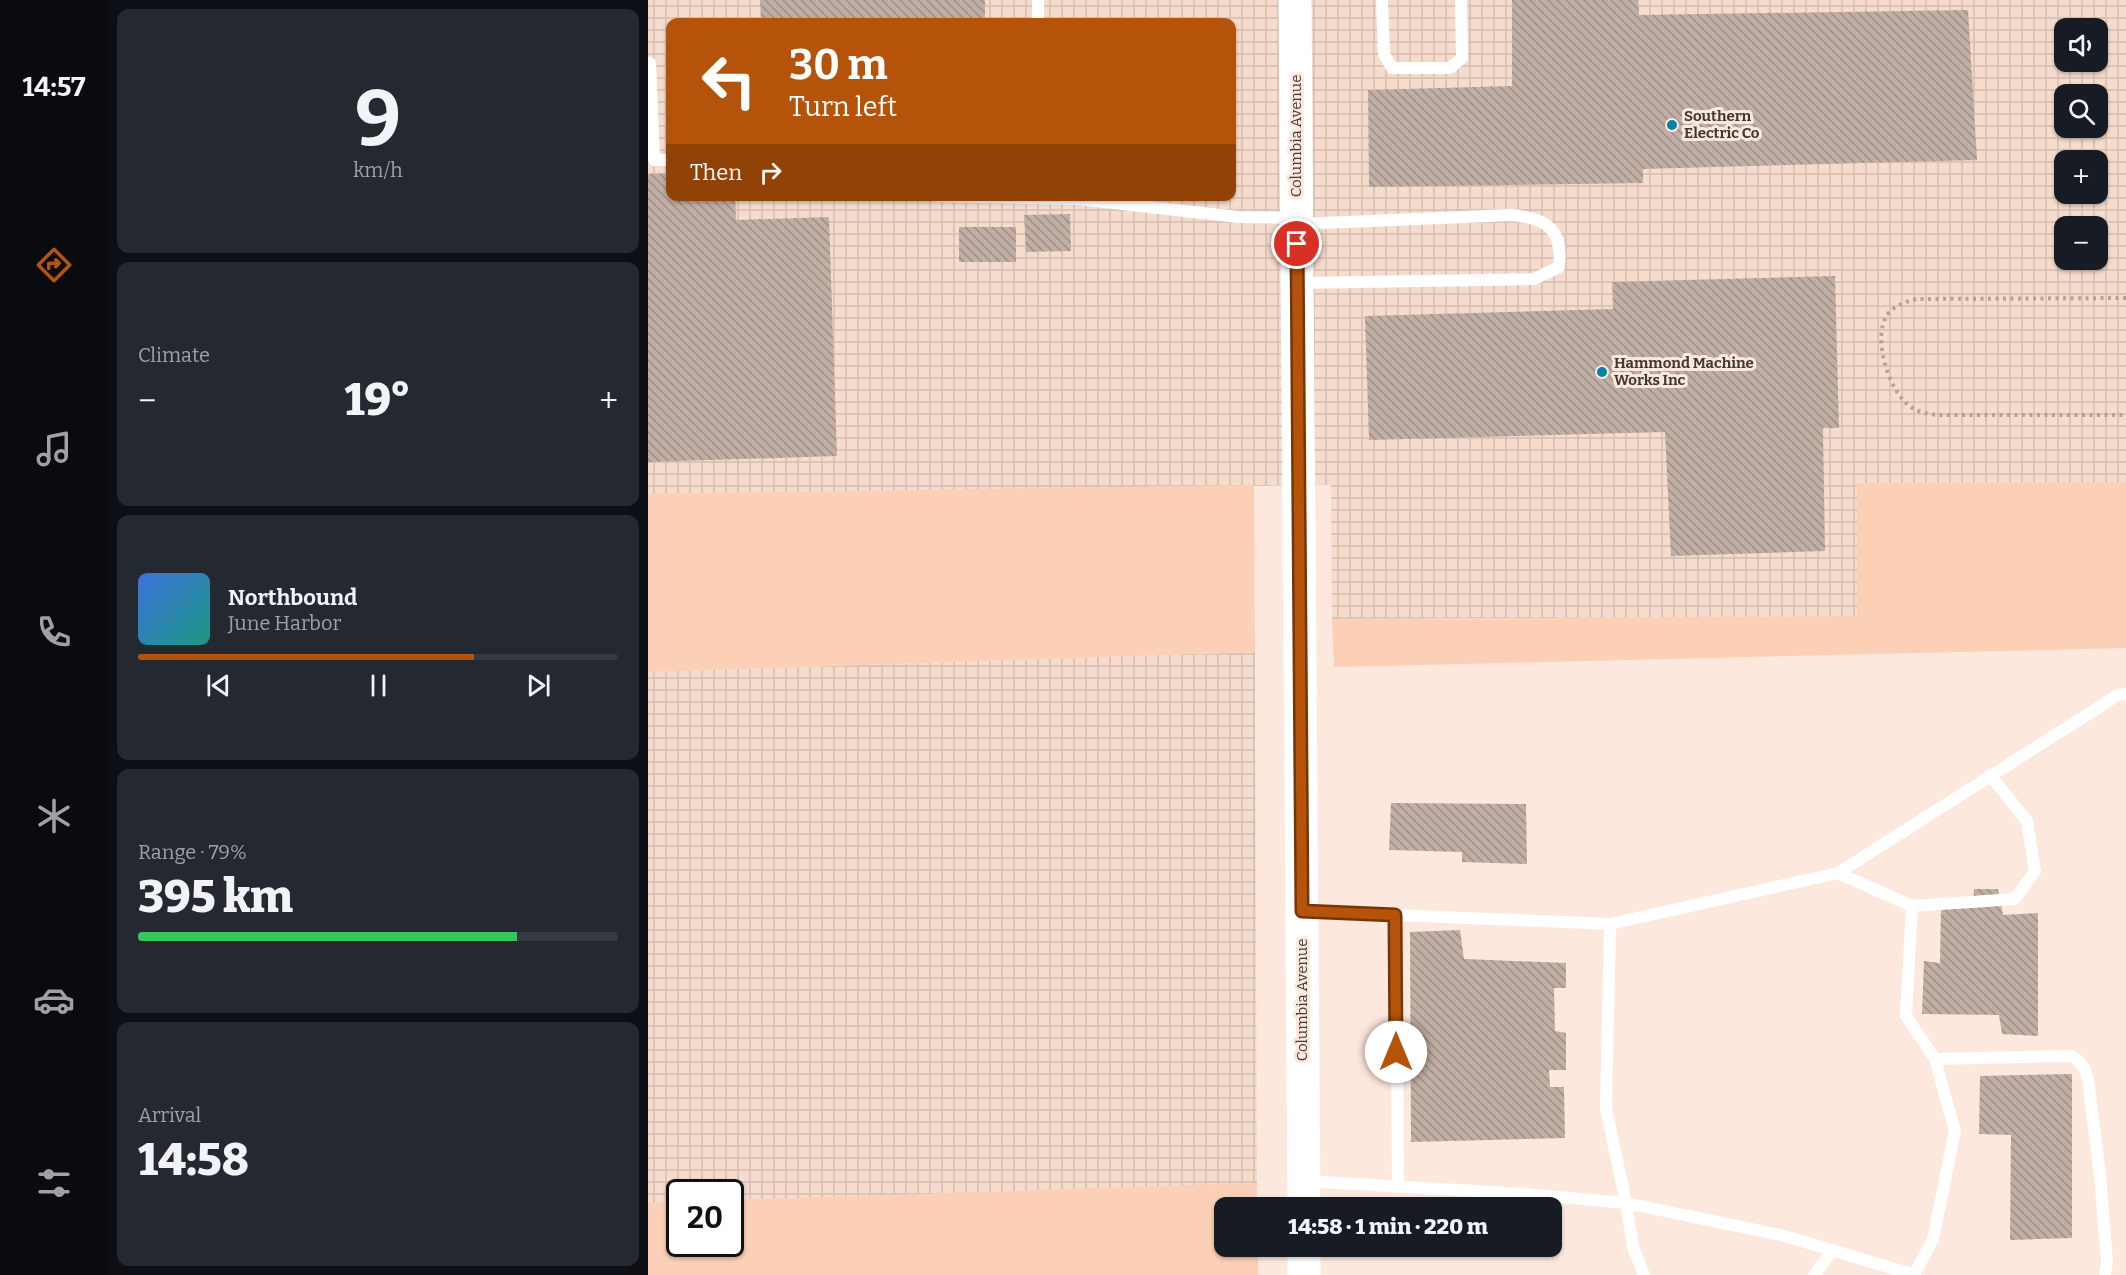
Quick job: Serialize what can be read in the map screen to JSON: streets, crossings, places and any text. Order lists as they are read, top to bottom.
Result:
{
  "streets": {
    "street": ["Columbia Avenue"]
  },
  "places": ["Southern Electric Co", "Hammond Machine Works Inc"],
  "page": {
    "tabs": "14:57",
    "tile": [
      ["9", "km/h"],
      "Climate",
      ["Range · 79%", "395 km"],
      ["Arrival", "14:58"]
    ],
    "map_buttons": ["+", "−"],
    "turn": ["30 m", "Turn left"],
    "then": "Then",
    "heat": ["−", "19°", "+"],
    "song": ["Northbound", "June Harbor"],
    "limit": "20",
    "trip": "14:58 · 1 min · 220 m"
  }
}
